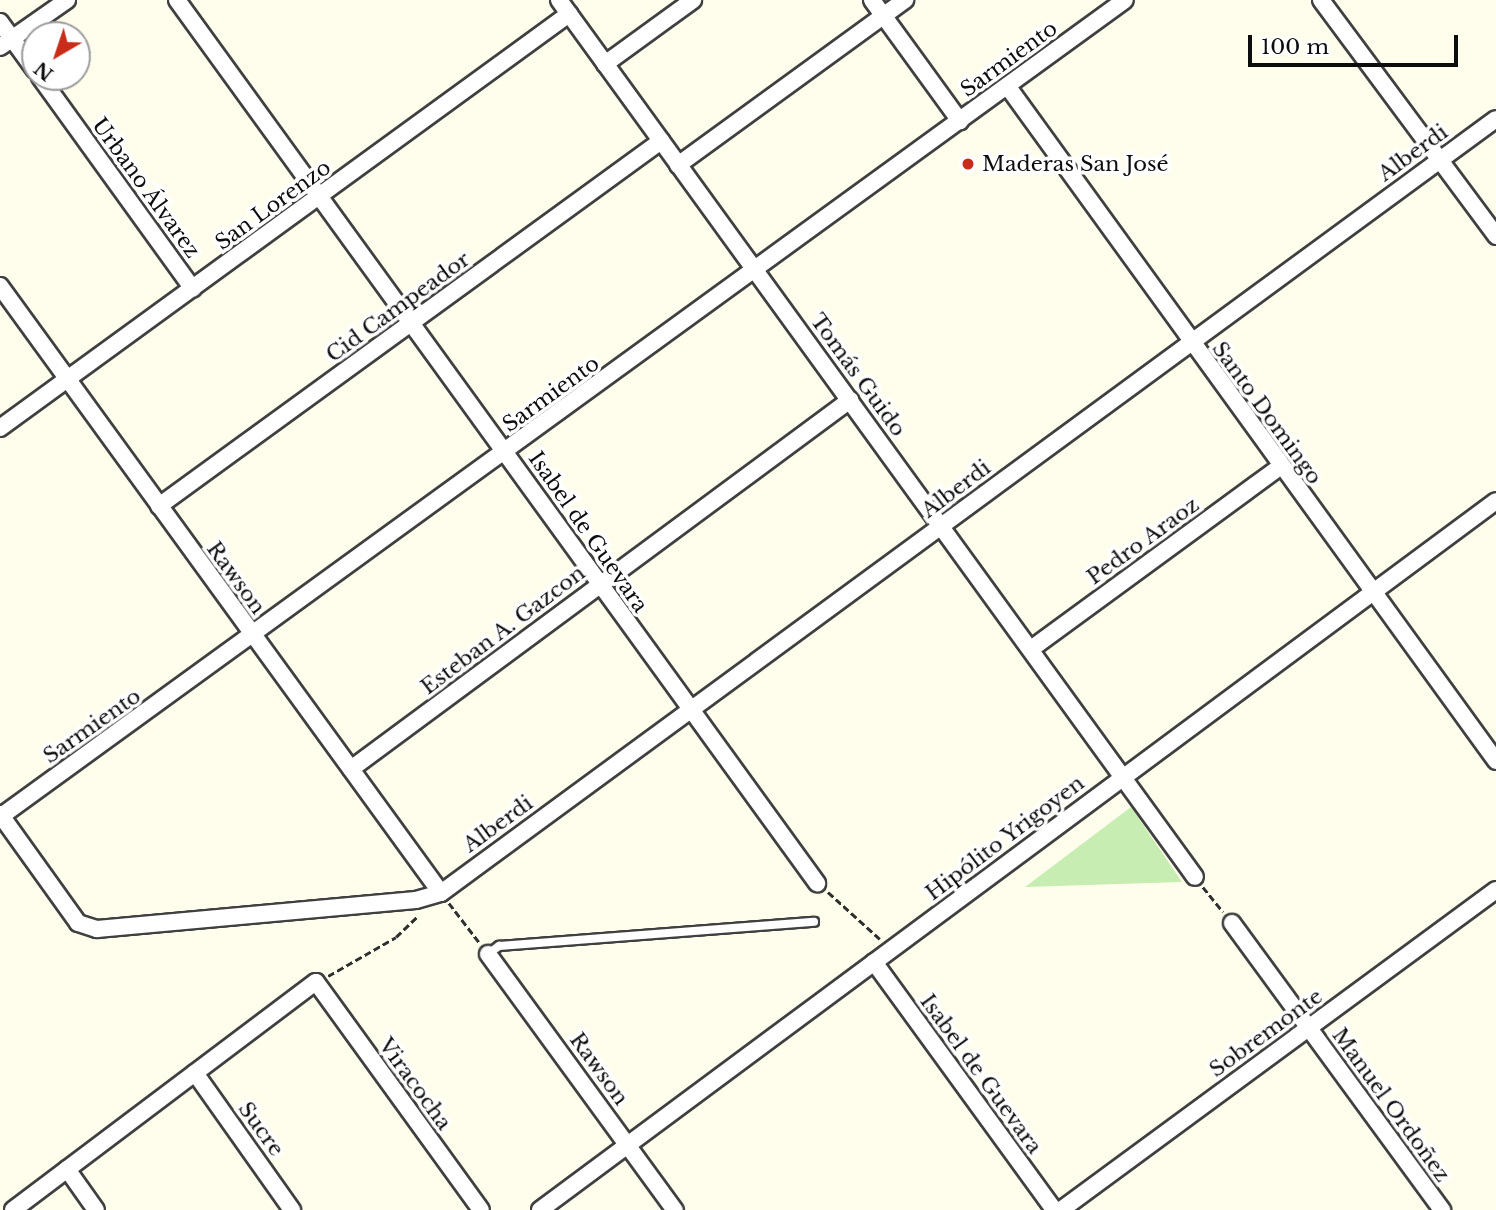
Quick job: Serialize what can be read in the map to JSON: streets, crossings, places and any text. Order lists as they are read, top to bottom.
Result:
{
  "streets": {
    "street": [
      "Sarmiento",
      "Alberdi",
      "Urbano Álvarez",
      "San Lorenzo",
      "Cid Campeador",
      "Tomás Guido",
      "Santo Domingo",
      "Isabel de Guevara",
      "Pedro Araoz",
      "Rawson",
      "Esteban A. Gazcon",
      "Hipólito Yrigoyen",
      "Sobremonte",
      "Viracocha",
      "Manuel Ordoñez",
      "Sucre"
    ]
  },
  "crossings": [
    ["Sarmiento", "Tomás Guido"],
    ["Sarmiento", "Santo Domingo"],
    ["Sarmiento", "Isabel de Guevara"],
    ["Sarmiento", "Rawson"],
    ["Alberdi", "Tomás Guido"],
    ["Alberdi", "Santo Domingo"],
    ["Alberdi", "Isabel de Guevara"],
    ["Alberdi", "Rawson"],
    ["Urbano Álvarez", "San Lorenzo"],
    ["San Lorenzo", "Tomás Guido"],
    ["San Lorenzo", "Isabel de Guevara"],
    ["San Lorenzo", "Rawson"],
    ["Cid Campeador", "Tomás Guido"],
    ["Cid Campeador", "Isabel de Guevara"],
    ["Cid Campeador", "Rawson"],
    ["Tomás Guido", "Pedro Araoz"],
    ["Tomás Guido", "Esteban A. Gazcon"],
    ["Tomás Guido", "Hipólito Yrigoyen"],
    ["Santo Domingo", "Pedro Araoz"],
    ["Santo Domingo", "Hipólito Yrigoyen"],
    ["Isabel de Guevara", "Esteban A. Gazcon"],
    ["Isabel de Guevara", "Hipólito Yrigoyen"],
    ["Rawson", "Esteban A. Gazcon"],
    ["Rawson", "Hipólito Yrigoyen"],
    ["Sobremonte", "Manuel Ordoñez"]
  ],
  "places": ["Maderas San José"],
  "scale_bar": "100 m",
  "north": "bottom left"
}
